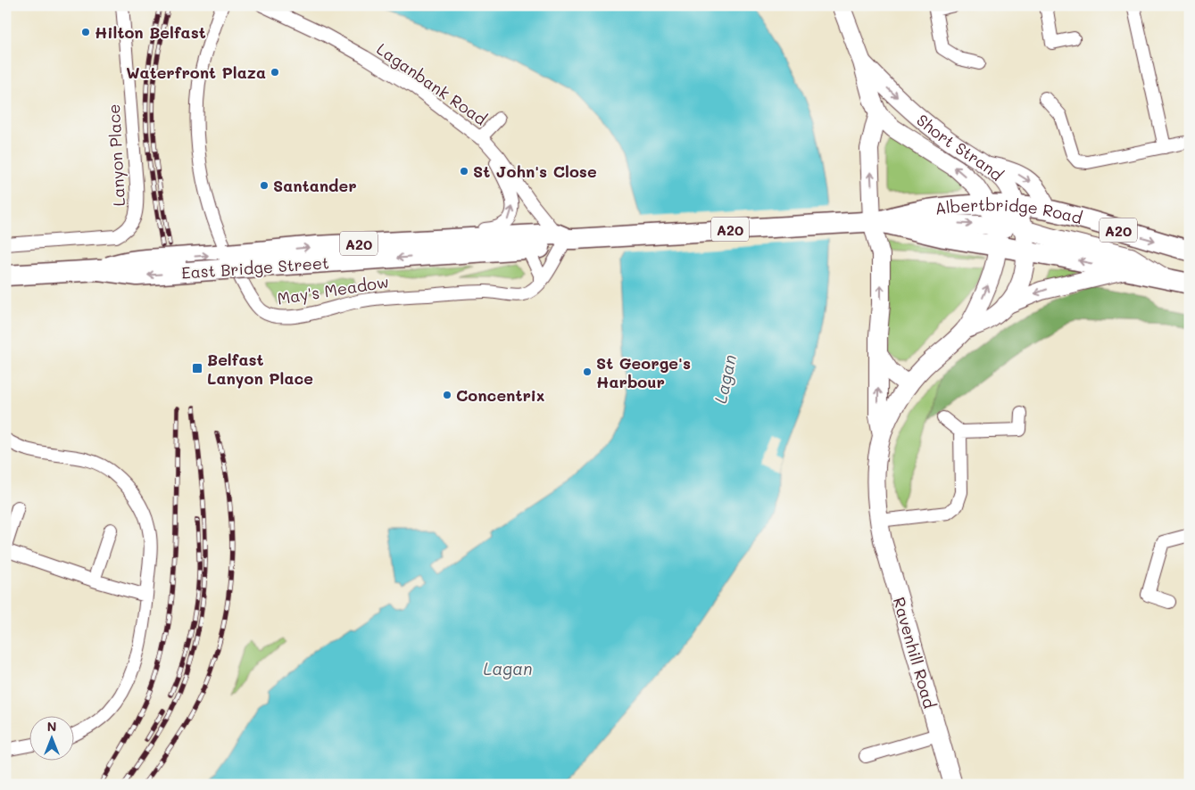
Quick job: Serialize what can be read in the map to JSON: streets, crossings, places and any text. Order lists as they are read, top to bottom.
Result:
{
  "streets": {
    "main road": [
      "Short Strand",
      "Albertbridge Road",
      "A20",
      "East Bridge Street",
      "Ravenhill Road"
    ],
    "street": ["Laganbank Road", "Lanyon Place", "May's Meadow"]
  },
  "crossings": [
    ["Laganbank Road", "East Bridge Street"],
    ["Laganbank Road", "May's Meadow"],
    ["Short Strand", "Albertbridge Road"],
    ["Short Strand", "Ravenhill Road"],
    ["Albertbridge Road", "East Bridge Street"],
    ["Albertbridge Road", "Ravenhill Road"],
    ["East Bridge Street", "May's Meadow"]
  ],
  "water": ["Lagan"],
  "places": {
    "other": [
      "Hilton Belfast",
      "Waterfront Plaza",
      "St John's Close",
      "Santander",
      "St George's Harbour",
      "Concentrix"
    ],
    "transit": ["Belfast Lanyon Place"]
  },
  "north": "top"
}
